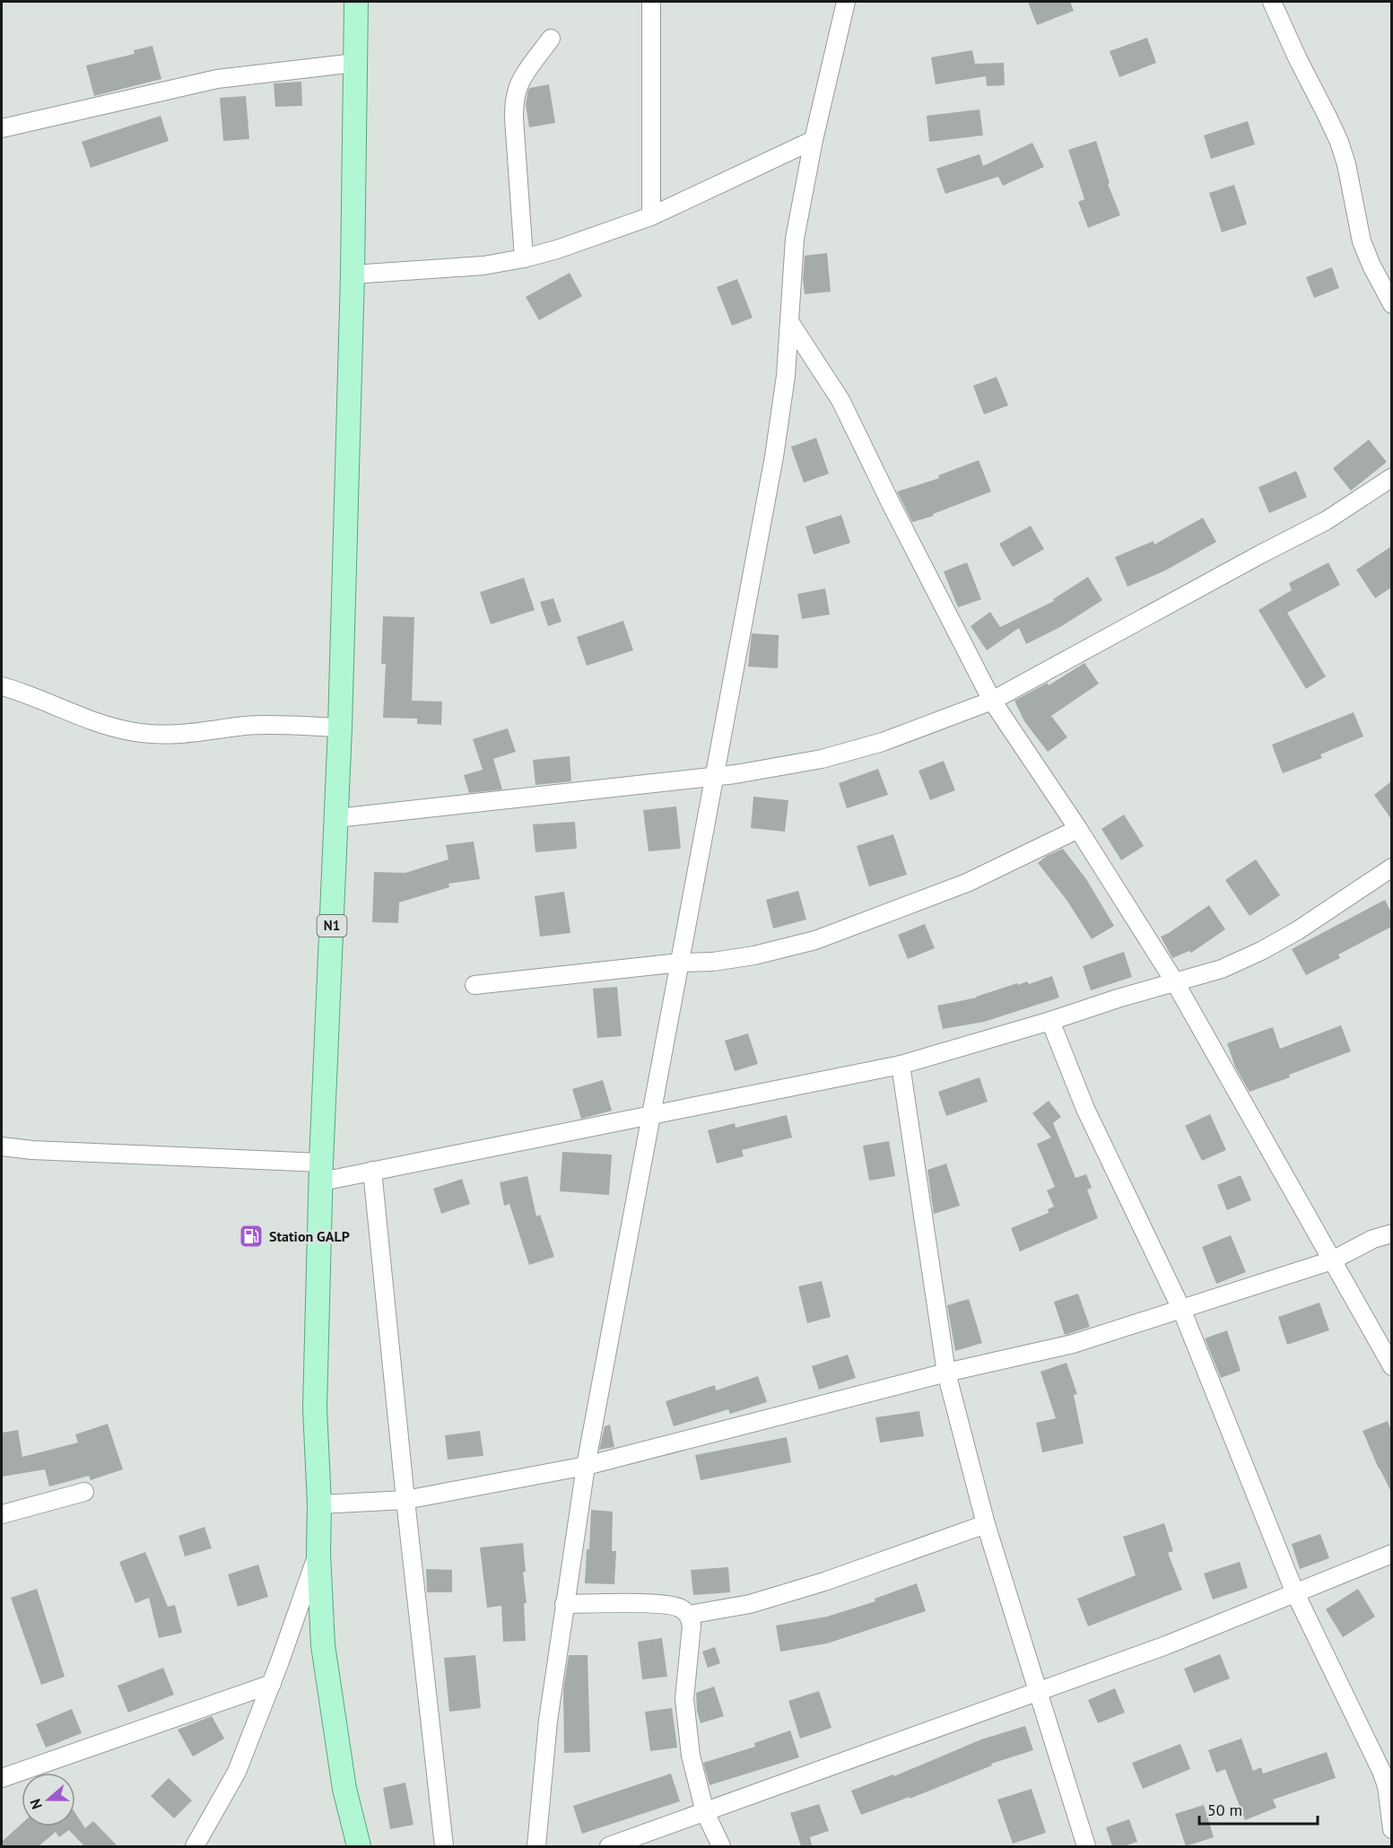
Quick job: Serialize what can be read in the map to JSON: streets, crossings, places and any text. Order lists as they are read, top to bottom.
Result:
{
  "streets": {
    "main road": ["N1"]
  },
  "places": {
    "fuel station": ["Station GALP"]
  },
  "scale_bar": "50 m",
  "north": "left"
}
